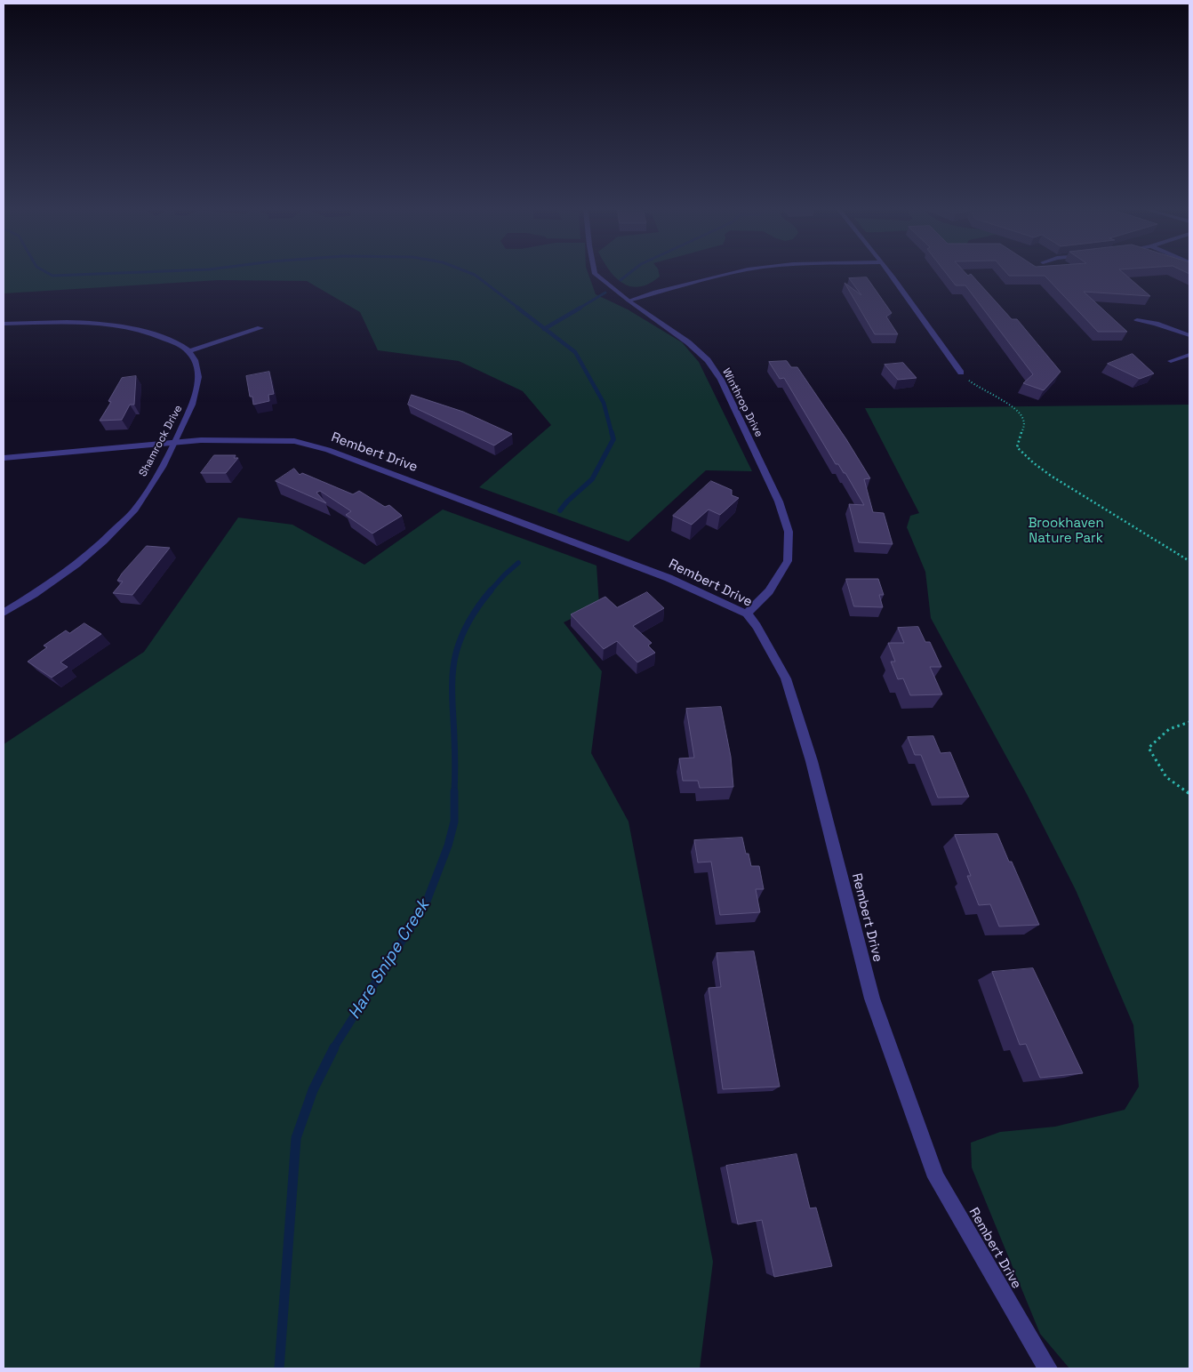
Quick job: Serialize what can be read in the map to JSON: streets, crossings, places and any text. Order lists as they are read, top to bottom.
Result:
{
  "streets": {
    "street": ["Winthrop Drive", "Shamrock Drive", "Rembert Drive"]
  },
  "crossings": [
    ["Winthrop Drive", "Rembert Drive"],
    ["Shamrock Drive", "Rembert Drive"]
  ],
  "water": ["Hare Snipe Creek"],
  "parks": ["Brookhaven Nature Park"]
}
